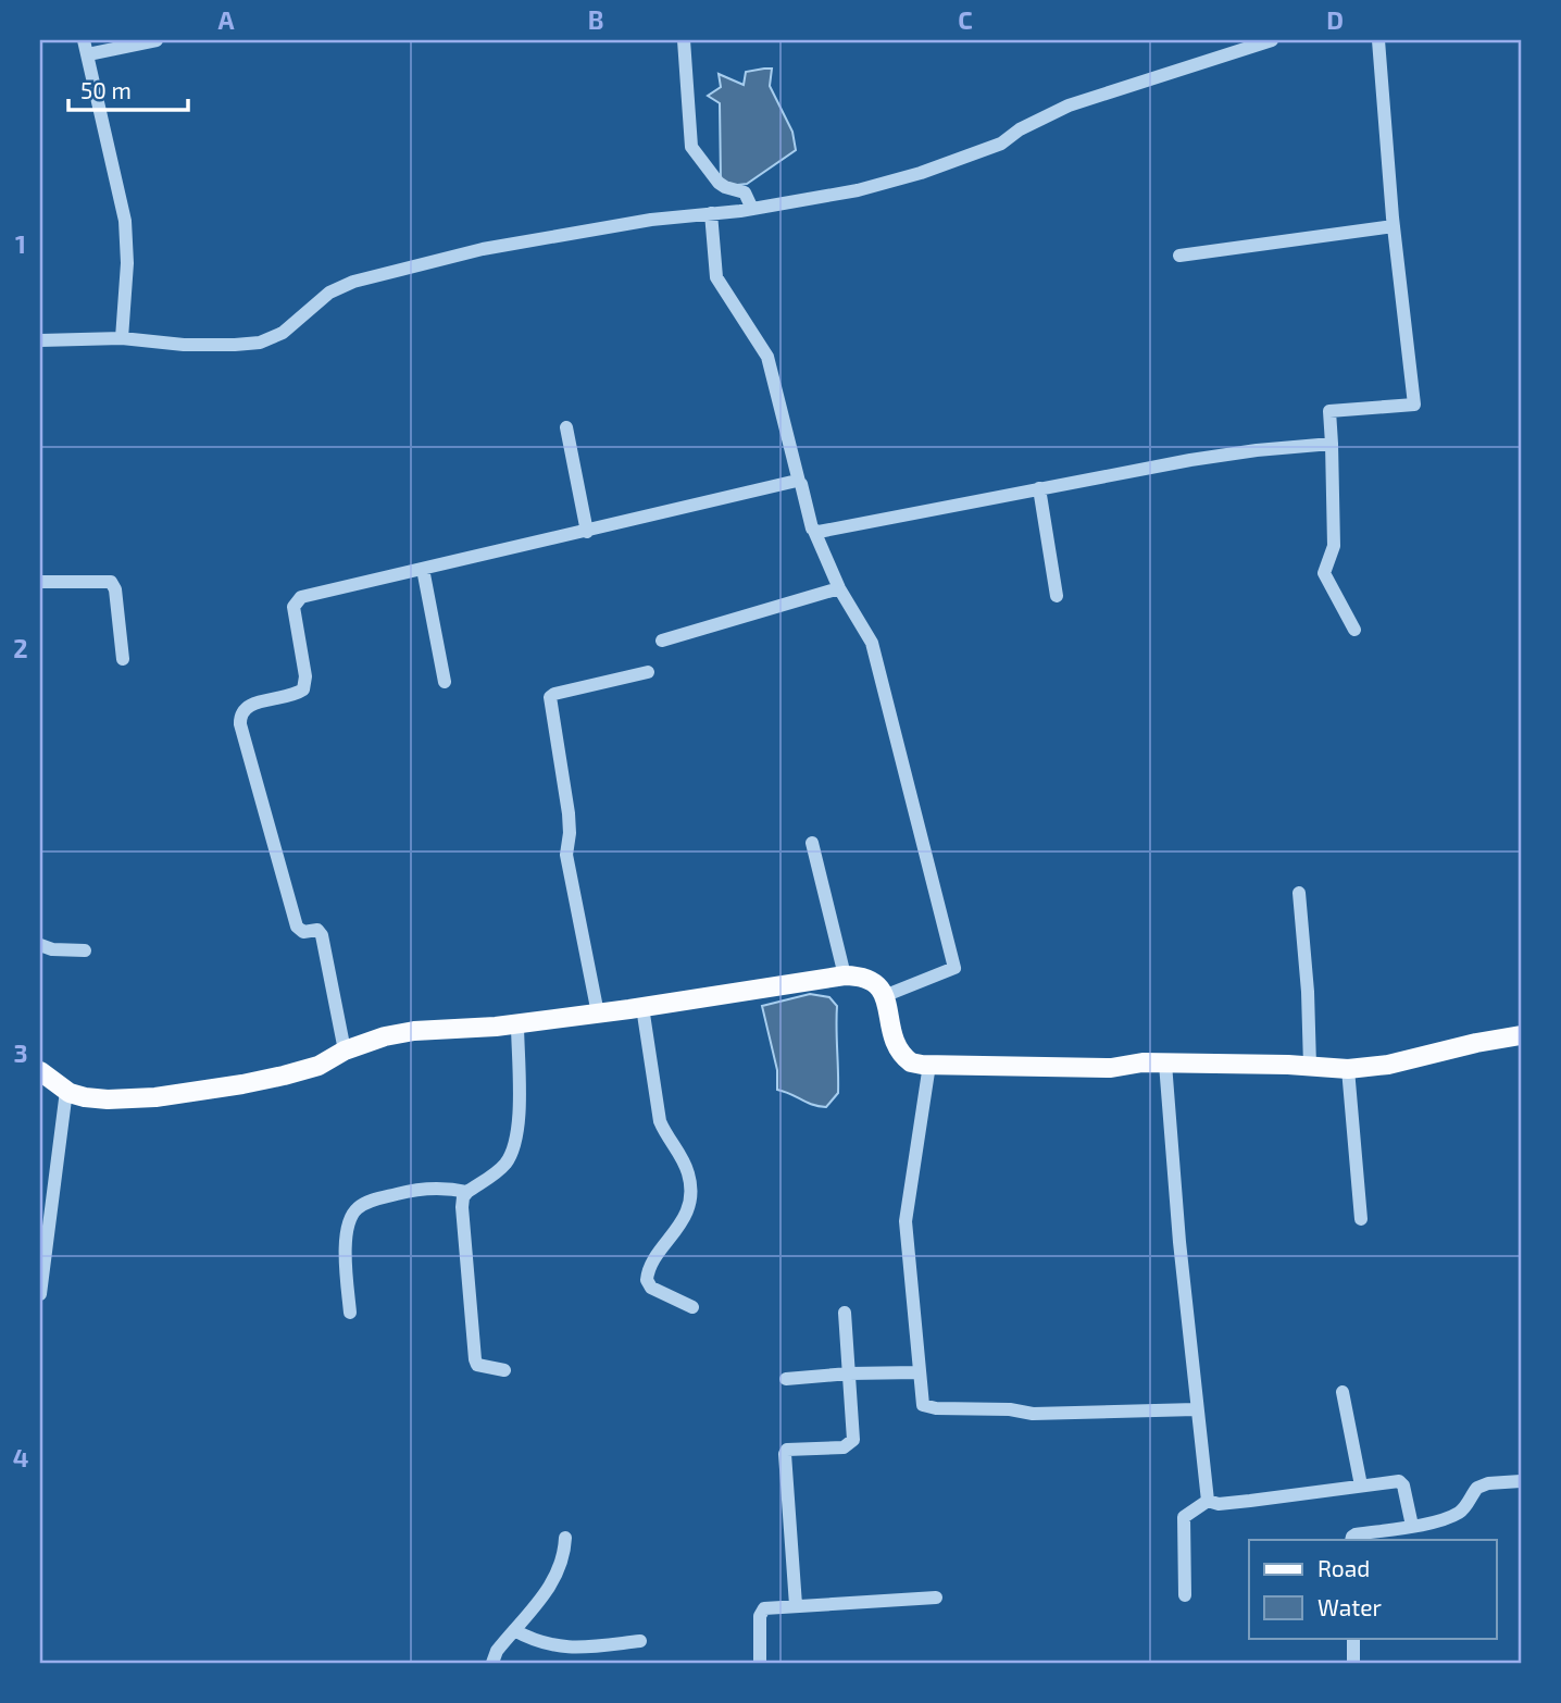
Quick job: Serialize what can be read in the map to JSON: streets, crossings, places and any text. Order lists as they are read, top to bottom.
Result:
{
  "legend": ["Road", "Water"],
  "scale_bar": "50 m",
  "grid": {
    "columns": [
      "A",
      "B",
      "C",
      "D"
    ],
    "rows": [
      "1",
      "2",
      "3",
      "4"
    ]
  }
}
